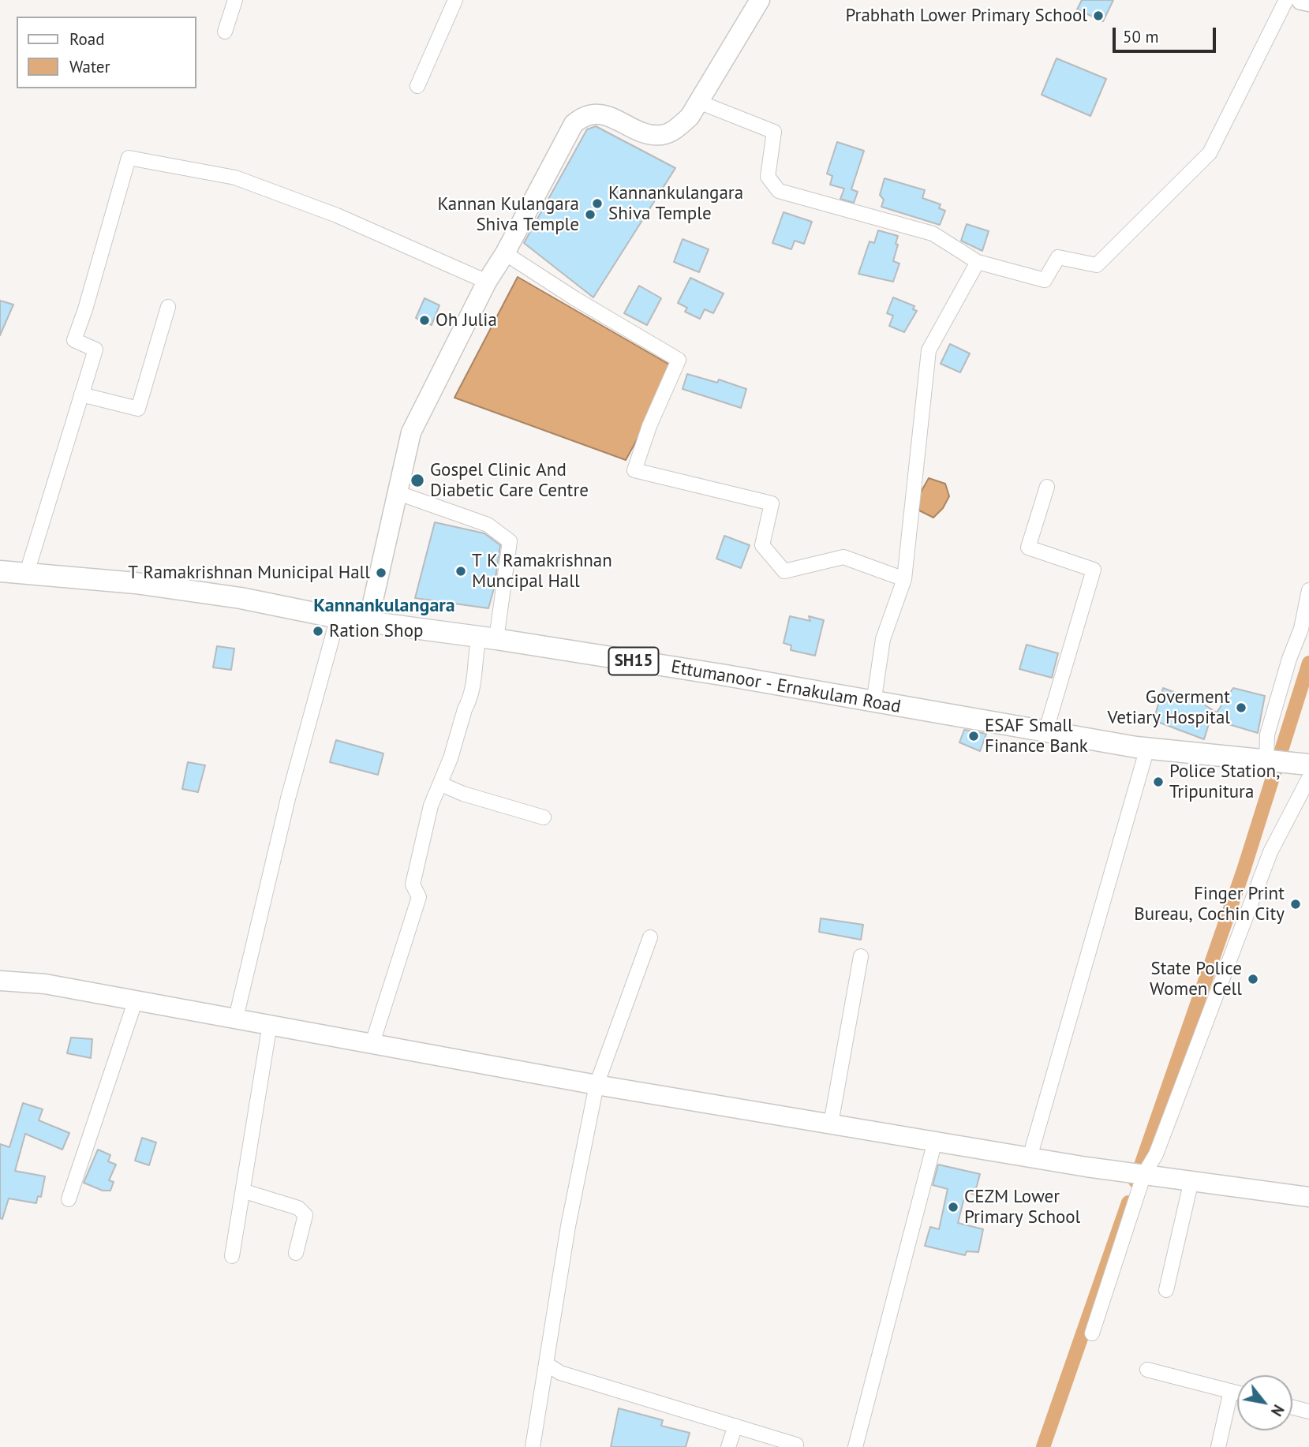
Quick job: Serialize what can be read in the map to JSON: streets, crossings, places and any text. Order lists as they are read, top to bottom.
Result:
{
  "streets": {
    "main road": ["SH15", "Ettumanoor - Ernakulam Road"]
  },
  "districts": ["Kannankulangara"],
  "places": [
    "Prabhath Lower Primary School",
    "Kannankulangara Shiva Temple",
    "Kannan Kulangara Shiva Temple",
    "Oh Julia",
    "Gospel Clinic And Diabetic Care Centre",
    "T K Ramakrishnan Muncipal Hall",
    "T Ramakrishnan Municipal Hall",
    "Ration Shop",
    "Goverment Vetiary Hospital",
    "ESAF Small Finance Bank",
    "Police Station, Tripunitura",
    "Finger Print Bureau, Cochin City",
    "State Police Women Cell",
    "CEZM Lower Primary School"
  ],
  "legend": ["Road", "Water"],
  "scale_bar": "50 m",
  "north": "bottom right"
}
